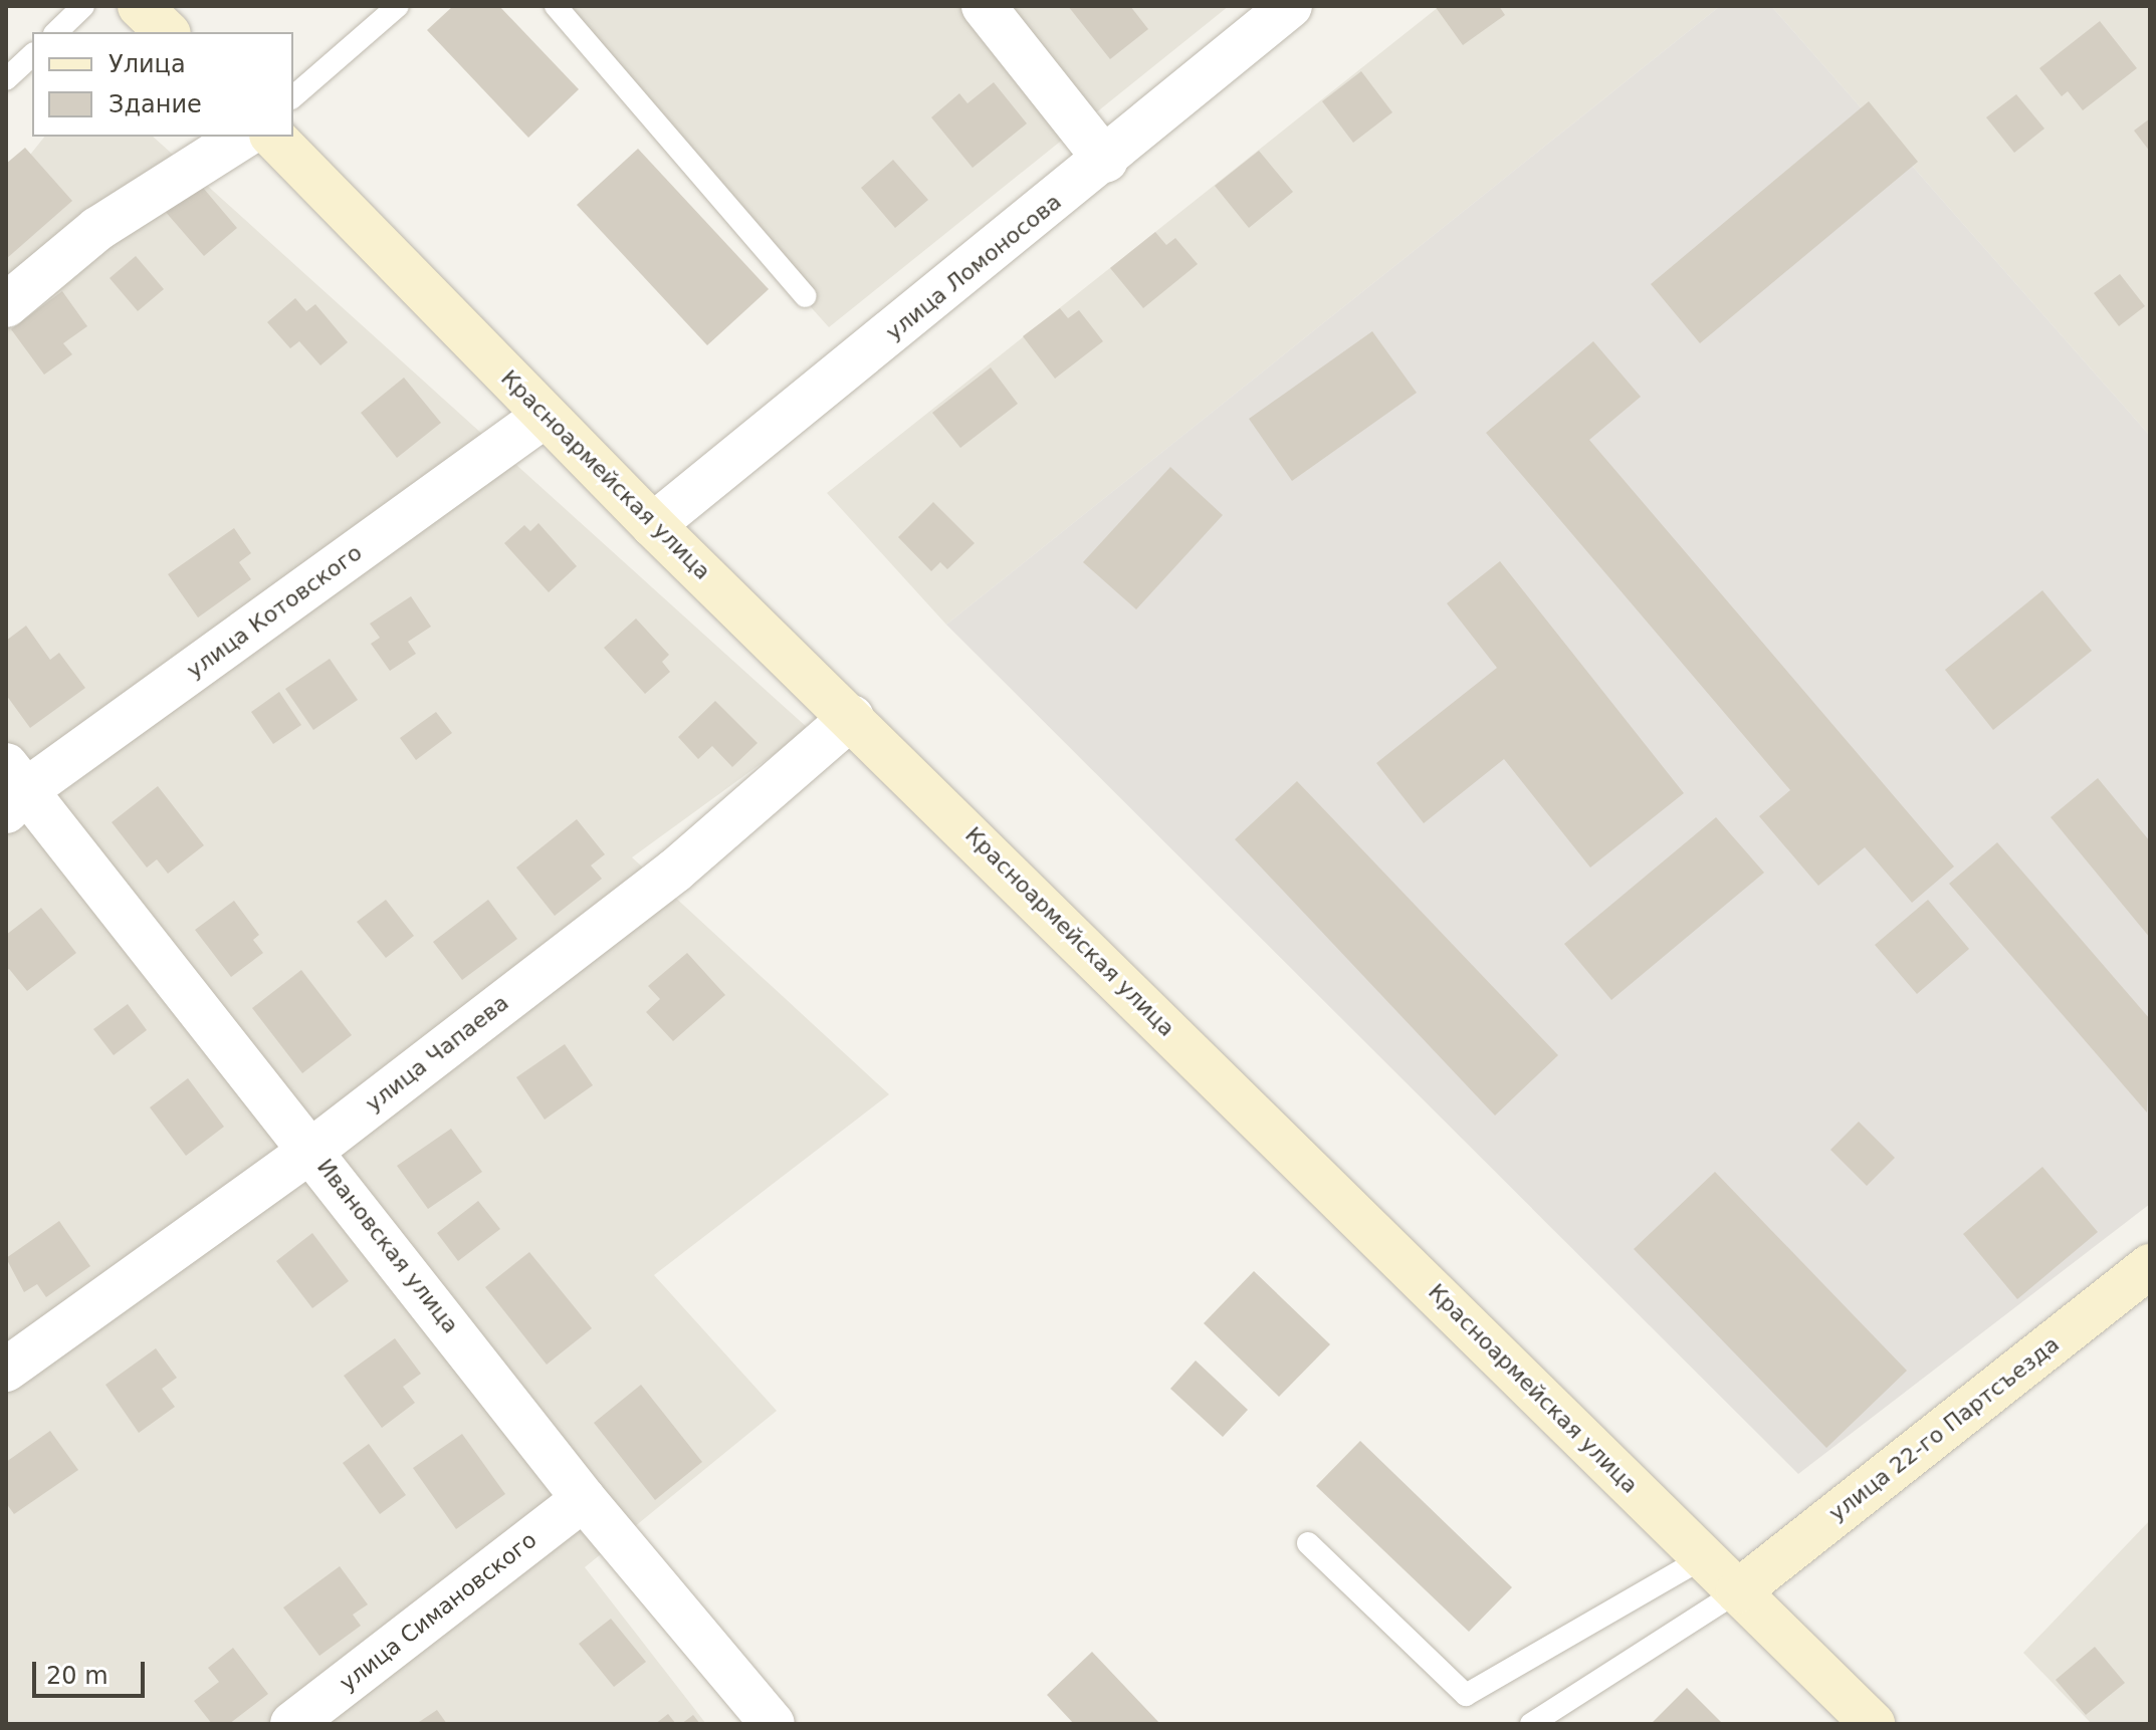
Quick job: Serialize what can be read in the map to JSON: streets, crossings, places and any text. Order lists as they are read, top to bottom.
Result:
{
  "streets": {
    "street": [
      "улица Ломоносова",
      "Красноармейская улица",
      "улица Котовского",
      "улица Чапаева",
      "Ивановская улица",
      "улица 22-го Партсъезда",
      "улица Симановского"
    ]
  },
  "crossings": [
    ["улица Ломоносова", "Красноармейская улица"],
    ["Красноармейская улица", "улица Котовского"],
    ["Красноармейская улица", "улица Чапаева"],
    ["Красноармейская улица", "улица 22-го Партсъезда"],
    ["улица Котовского", "Ивановская улица"],
    ["улица Чапаева", "Ивановская улица"],
    ["Ивановская улица", "улица Симановского"]
  ],
  "legend": ["Улица", "Здание"],
  "scale_bar": "20 m"
}
